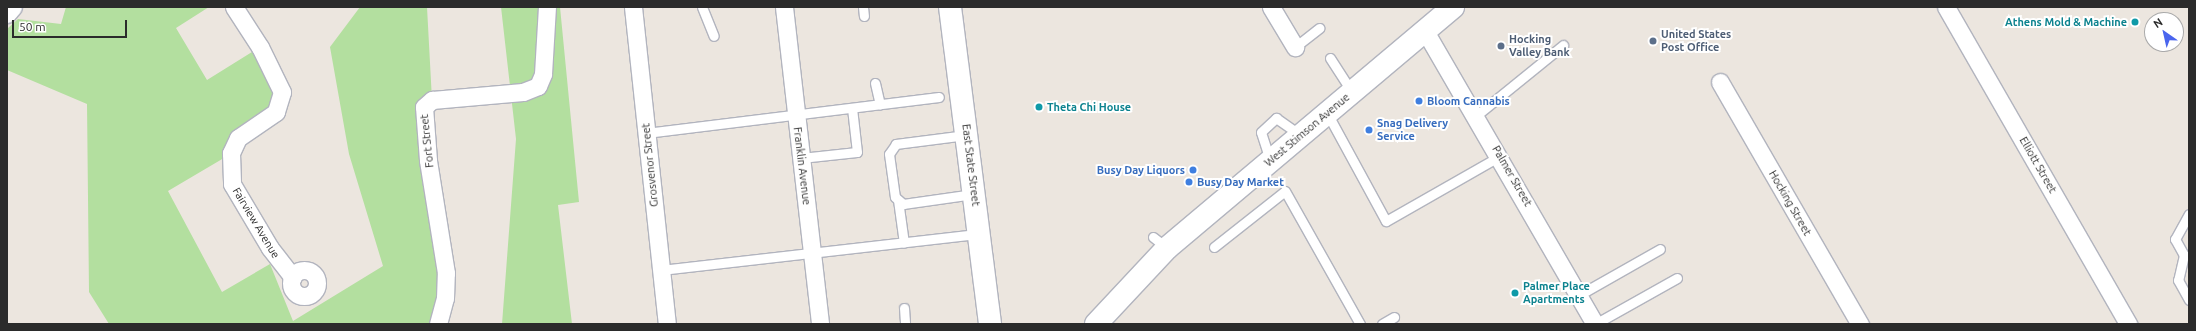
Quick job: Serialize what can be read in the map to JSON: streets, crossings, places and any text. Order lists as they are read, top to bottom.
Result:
{
  "streets": {
    "main road": ["West Stimson Avenue", "East State Street"],
    "street": [
      "Fort Street",
      "Grosvenor Street",
      "Elliott Street",
      "Franklin Avenue",
      "Palmer Street",
      "Hocking Street",
      "Fairview Avenue"
    ]
  },
  "crossings": [
    ["West Stimson Avenue", "Palmer Street"]
  ],
  "places": [
    "Athens Mold & Machine",
    "United States Post Office",
    "Hocking Valley Bank",
    "Bloom Cannabis",
    "Theta Chi House",
    "Snag Delivery Service",
    "Busy Day Liquors",
    "Busy Day Market",
    "Palmer Place Apartments"
  ],
  "scale_bar": "50 m",
  "north": "top left"
}
